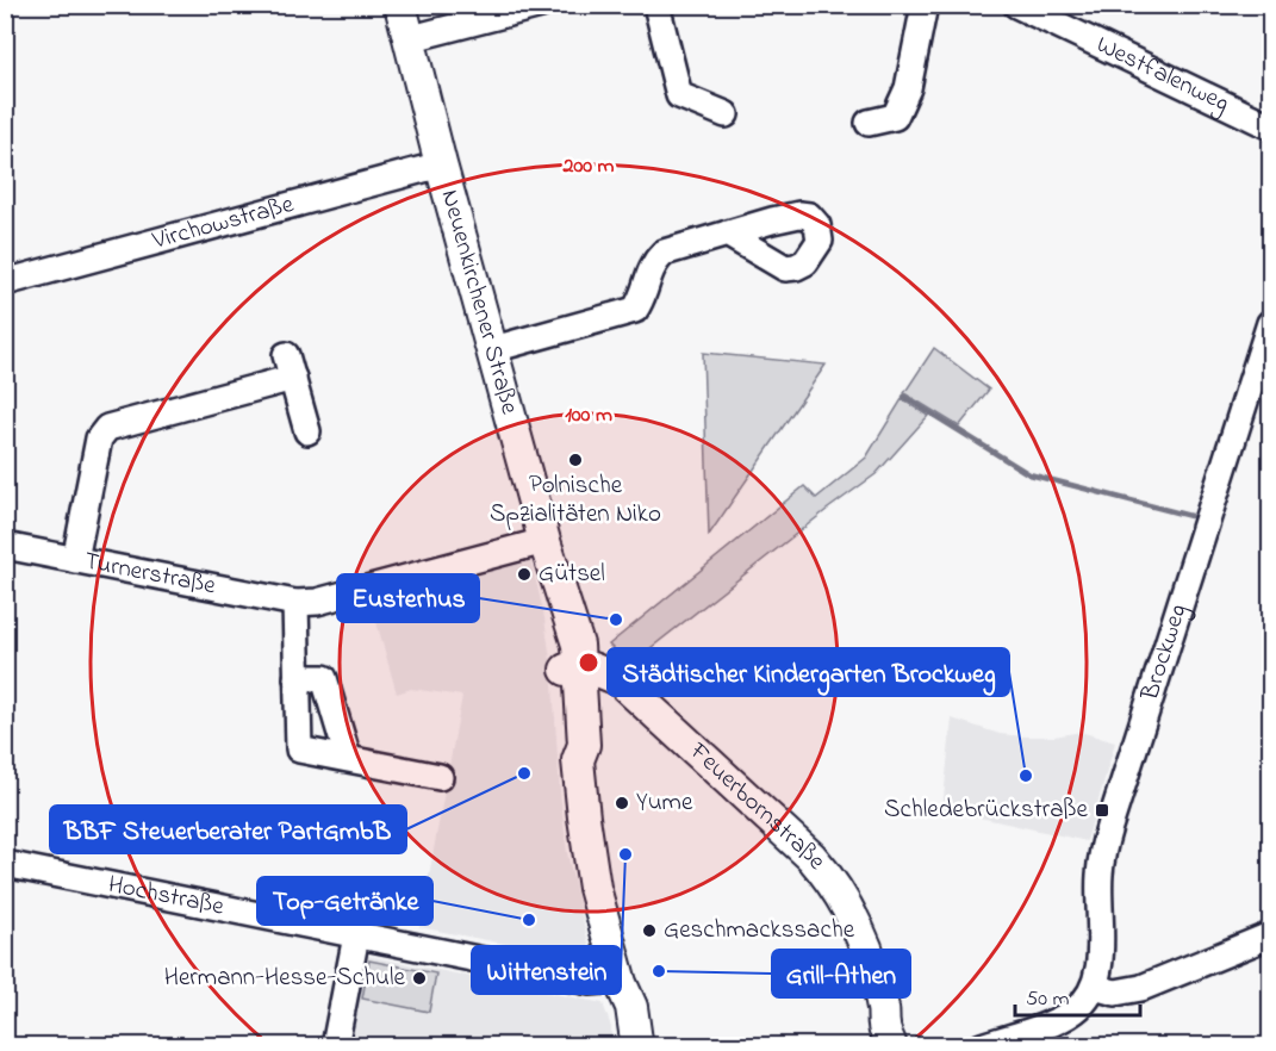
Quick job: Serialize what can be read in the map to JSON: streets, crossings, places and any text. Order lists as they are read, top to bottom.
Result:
{
  "streets": {
    "main road": ["Neuenkirchener Straße", "Feuerbornstraße"],
    "street": [
      "Westfalenweg",
      "Virchowstraße",
      "Turnerstraße",
      "Brockweg",
      "Hochstraße"
    ]
  },
  "crossings": [
    ["Virchowstraße", "Neuenkirchener Straße"],
    ["Neuenkirchener Straße", "Turnerstraße"],
    ["Neuenkirchener Straße", "Feuerbornstraße"],
    ["Neuenkirchener Straße", "Hochstraße"]
  ],
  "places": {
    "other": [
      "Polnische Spzialitäten Niko",
      "Gütsel",
      "Eusterhus",
      "BBF Steuerberater PartGmbB",
      "Städtischer Kindergarten Brockweg",
      "Yume",
      "Wittenstein",
      "Top-Getränke",
      "Geschmackssache",
      "Grill-Athen",
      "Hermann-Hesse-Schule"
    ],
    "transit": ["Schledebrückstraße"]
  },
  "scale_bar": "50 m",
  "rings": ["200 m", "100 m"]
}
